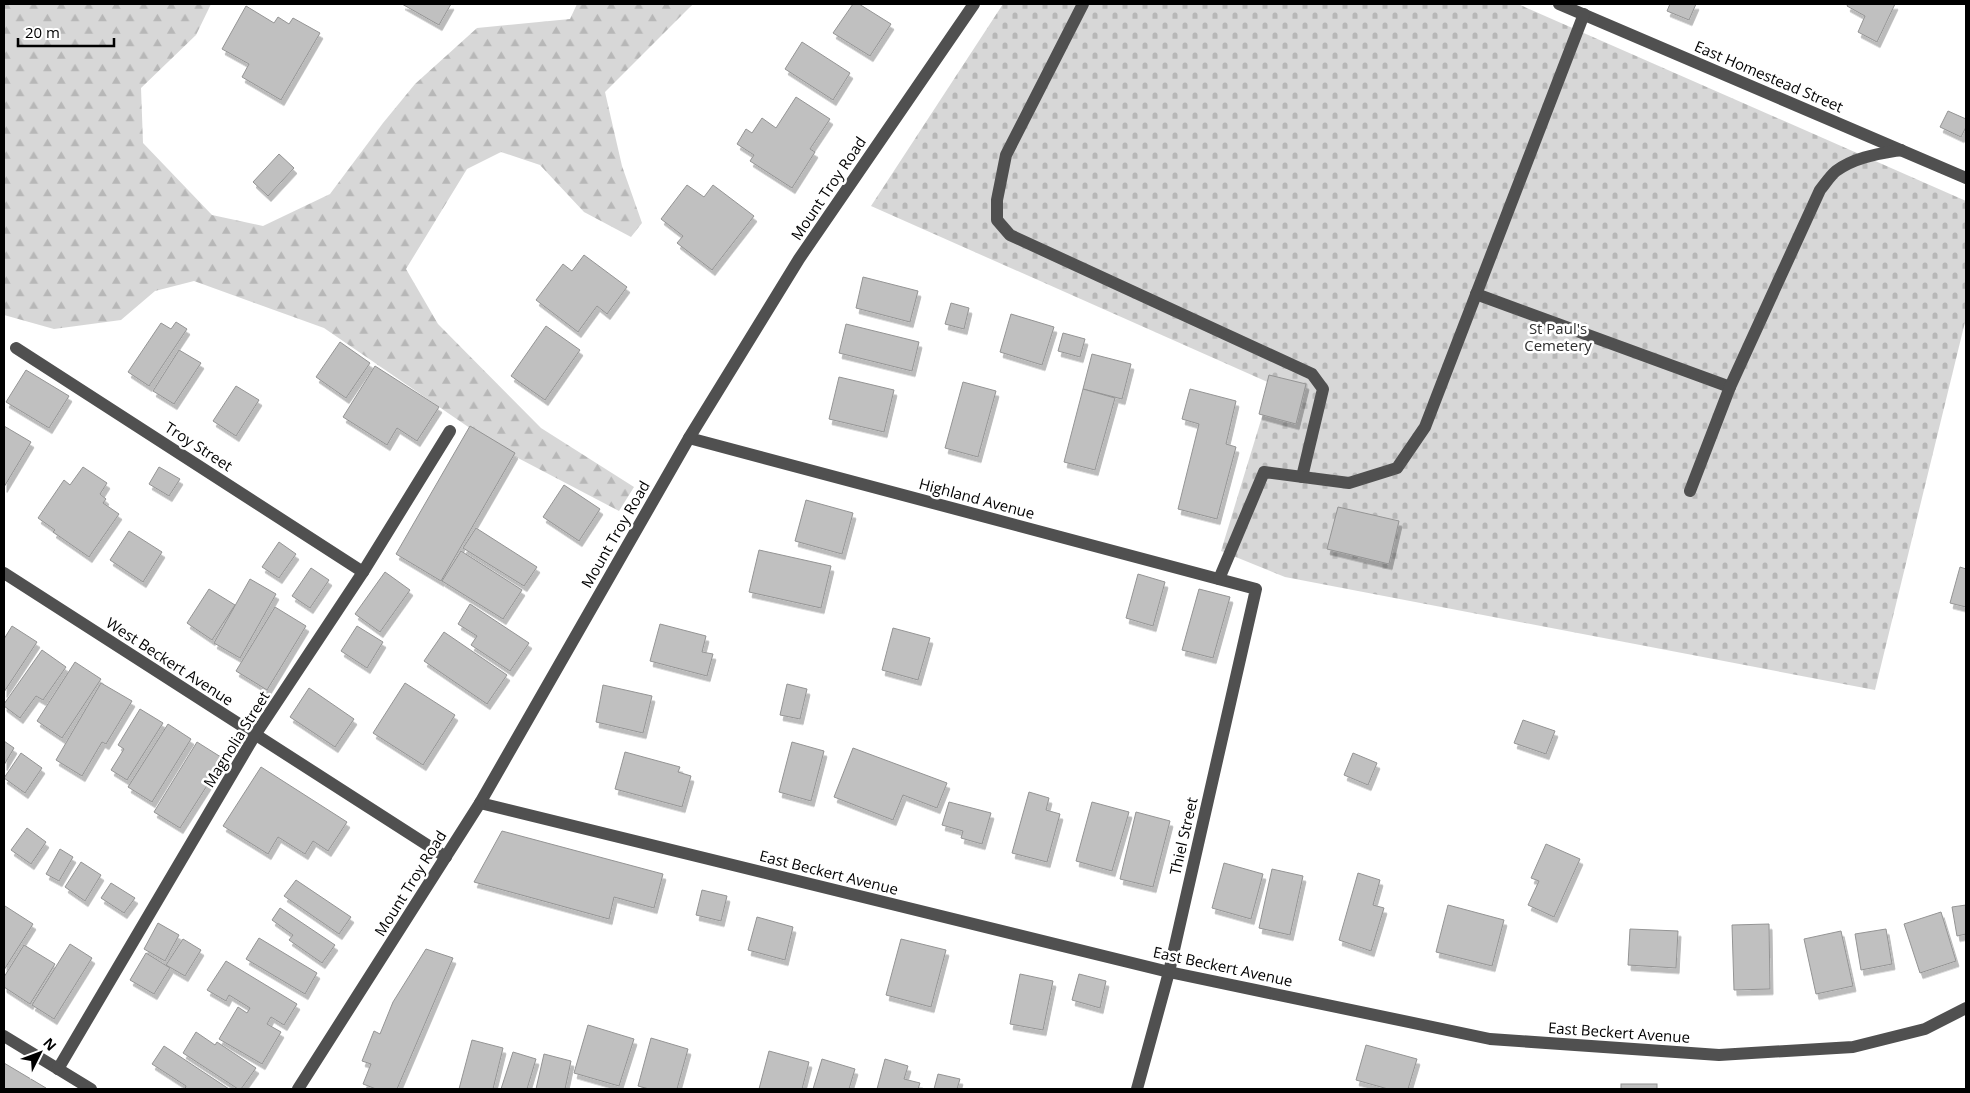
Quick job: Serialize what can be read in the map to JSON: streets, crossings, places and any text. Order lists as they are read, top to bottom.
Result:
{
  "streets": {
    "street": [
      "East Homestead Street",
      "Mount Troy Road",
      "Troy Street",
      "Highland Avenue",
      "West Beckert Avenue",
      "Magnolia Street",
      "Thiel Street",
      "East Beckert Avenue"
    ]
  },
  "crossings": [
    ["Mount Troy Road", "Highland Avenue"],
    ["Mount Troy Road", "West Beckert Avenue"],
    ["Mount Troy Road", "East Beckert Avenue"],
    ["Troy Street", "Magnolia Street"],
    ["Highland Avenue", "Thiel Street"],
    ["West Beckert Avenue", "Magnolia Street"],
    ["Thiel Street", "East Beckert Avenue"]
  ],
  "parks": ["St Paul's Cemetery"],
  "scale_bar": "20 m",
  "north": "top right"
}
